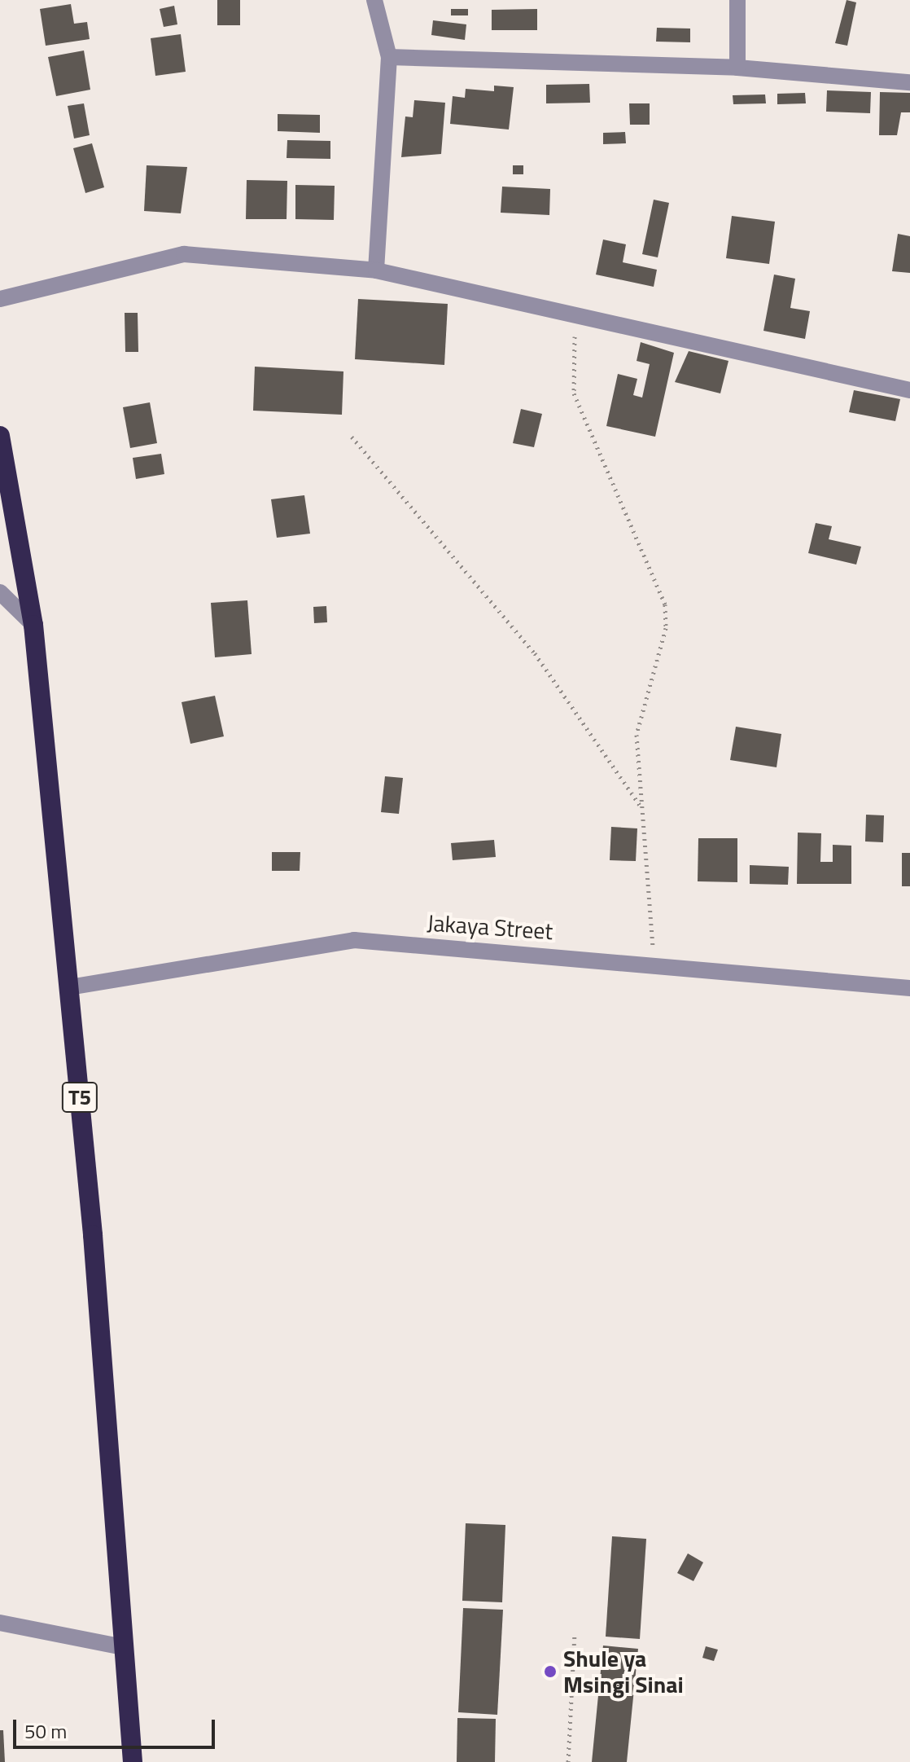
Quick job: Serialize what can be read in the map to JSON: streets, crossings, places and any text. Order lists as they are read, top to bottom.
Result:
{
  "streets": {
    "highway": ["T5"],
    "street": ["Jakaya Street"]
  },
  "crossings": [
    ["Jakaya Street", "T5"]
  ],
  "places": ["Shule ya Msingi Sinai"],
  "scale_bar": "50 m"
}
